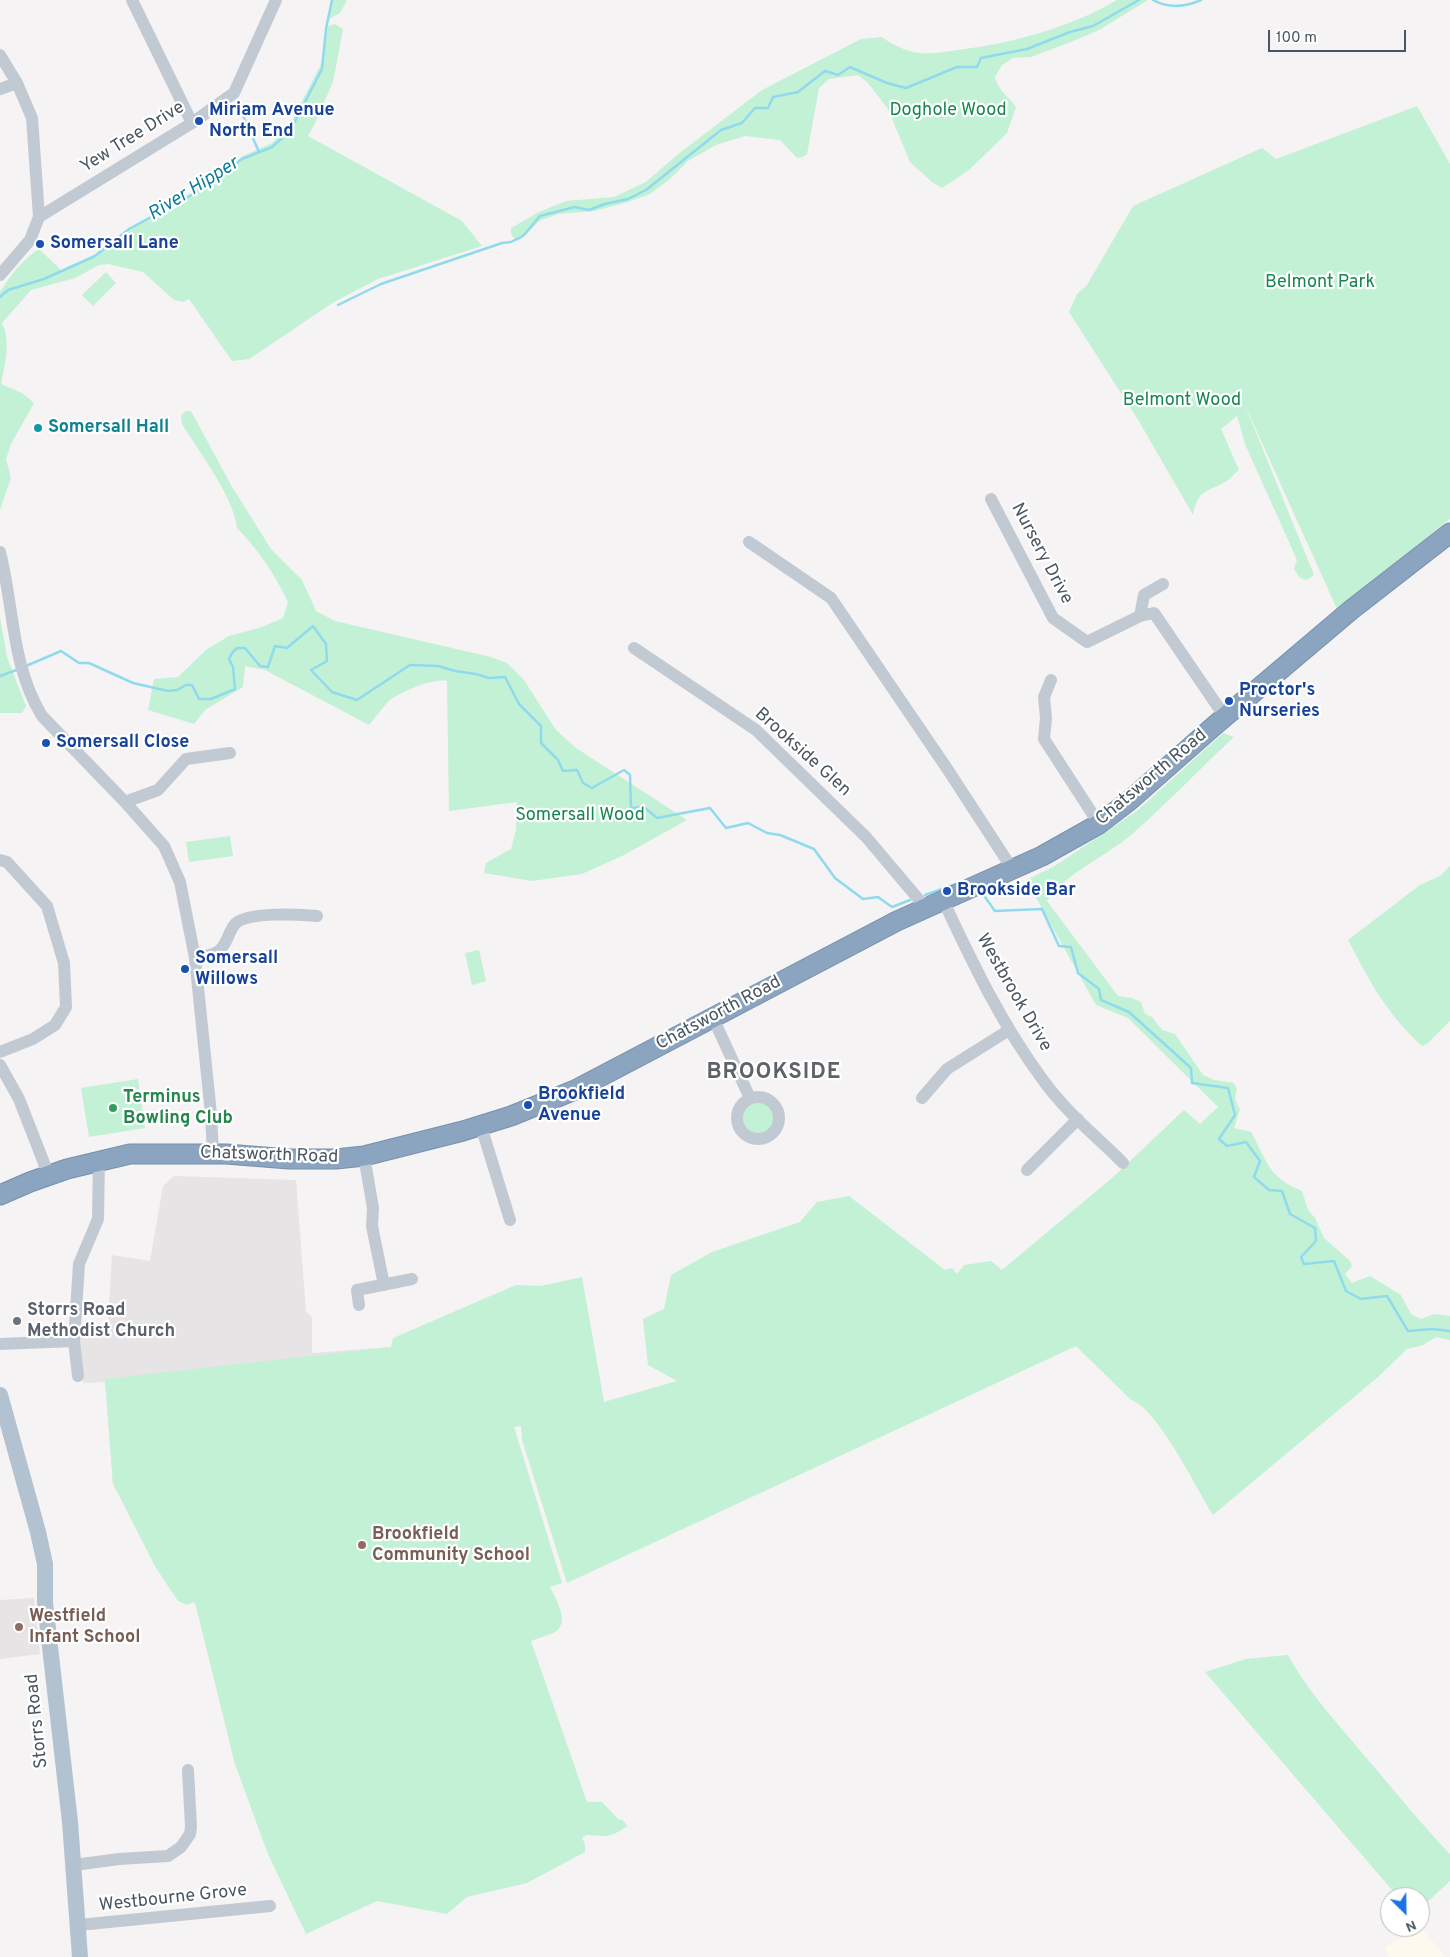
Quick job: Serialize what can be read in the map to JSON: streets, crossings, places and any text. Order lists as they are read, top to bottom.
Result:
{
  "streets": {
    "highway": ["Chatsworth Road"],
    "main road": ["Storrs Road"],
    "street": [
      "Yew Tree Drive",
      "Nursery Drive",
      "Brookside Glen",
      "Westbrook Drive",
      "Westbourne Grove"
    ]
  },
  "crossings": [
    ["Brookside Glen", "Chatsworth Road"],
    ["Brookside Glen", "Westbrook Drive"],
    ["Chatsworth Road", "Westbrook Drive"],
    ["Storrs Road", "Westbourne Grove"]
  ],
  "districts": ["BROOKSIDE"],
  "water": ["River Hipper"],
  "parks": [
    "Doghole Wood",
    "Belmont Park",
    "Belmont Wood",
    "Somersall Wood"
  ],
  "places": [
    "Miriam Avenue North End",
    "Somersall Lane",
    "Somersall Hall",
    "Proctor's Nurseries",
    "Somersall Close",
    "Brookside Bar",
    "Somersall Willows",
    "Brookfield Avenue",
    "Terminus Bowling Club",
    "Storrs Road Methodist Church",
    "Brookfield Community School",
    "Westfield Infant School"
  ],
  "scale_bar": "100 m",
  "north": "bottom right"
}
